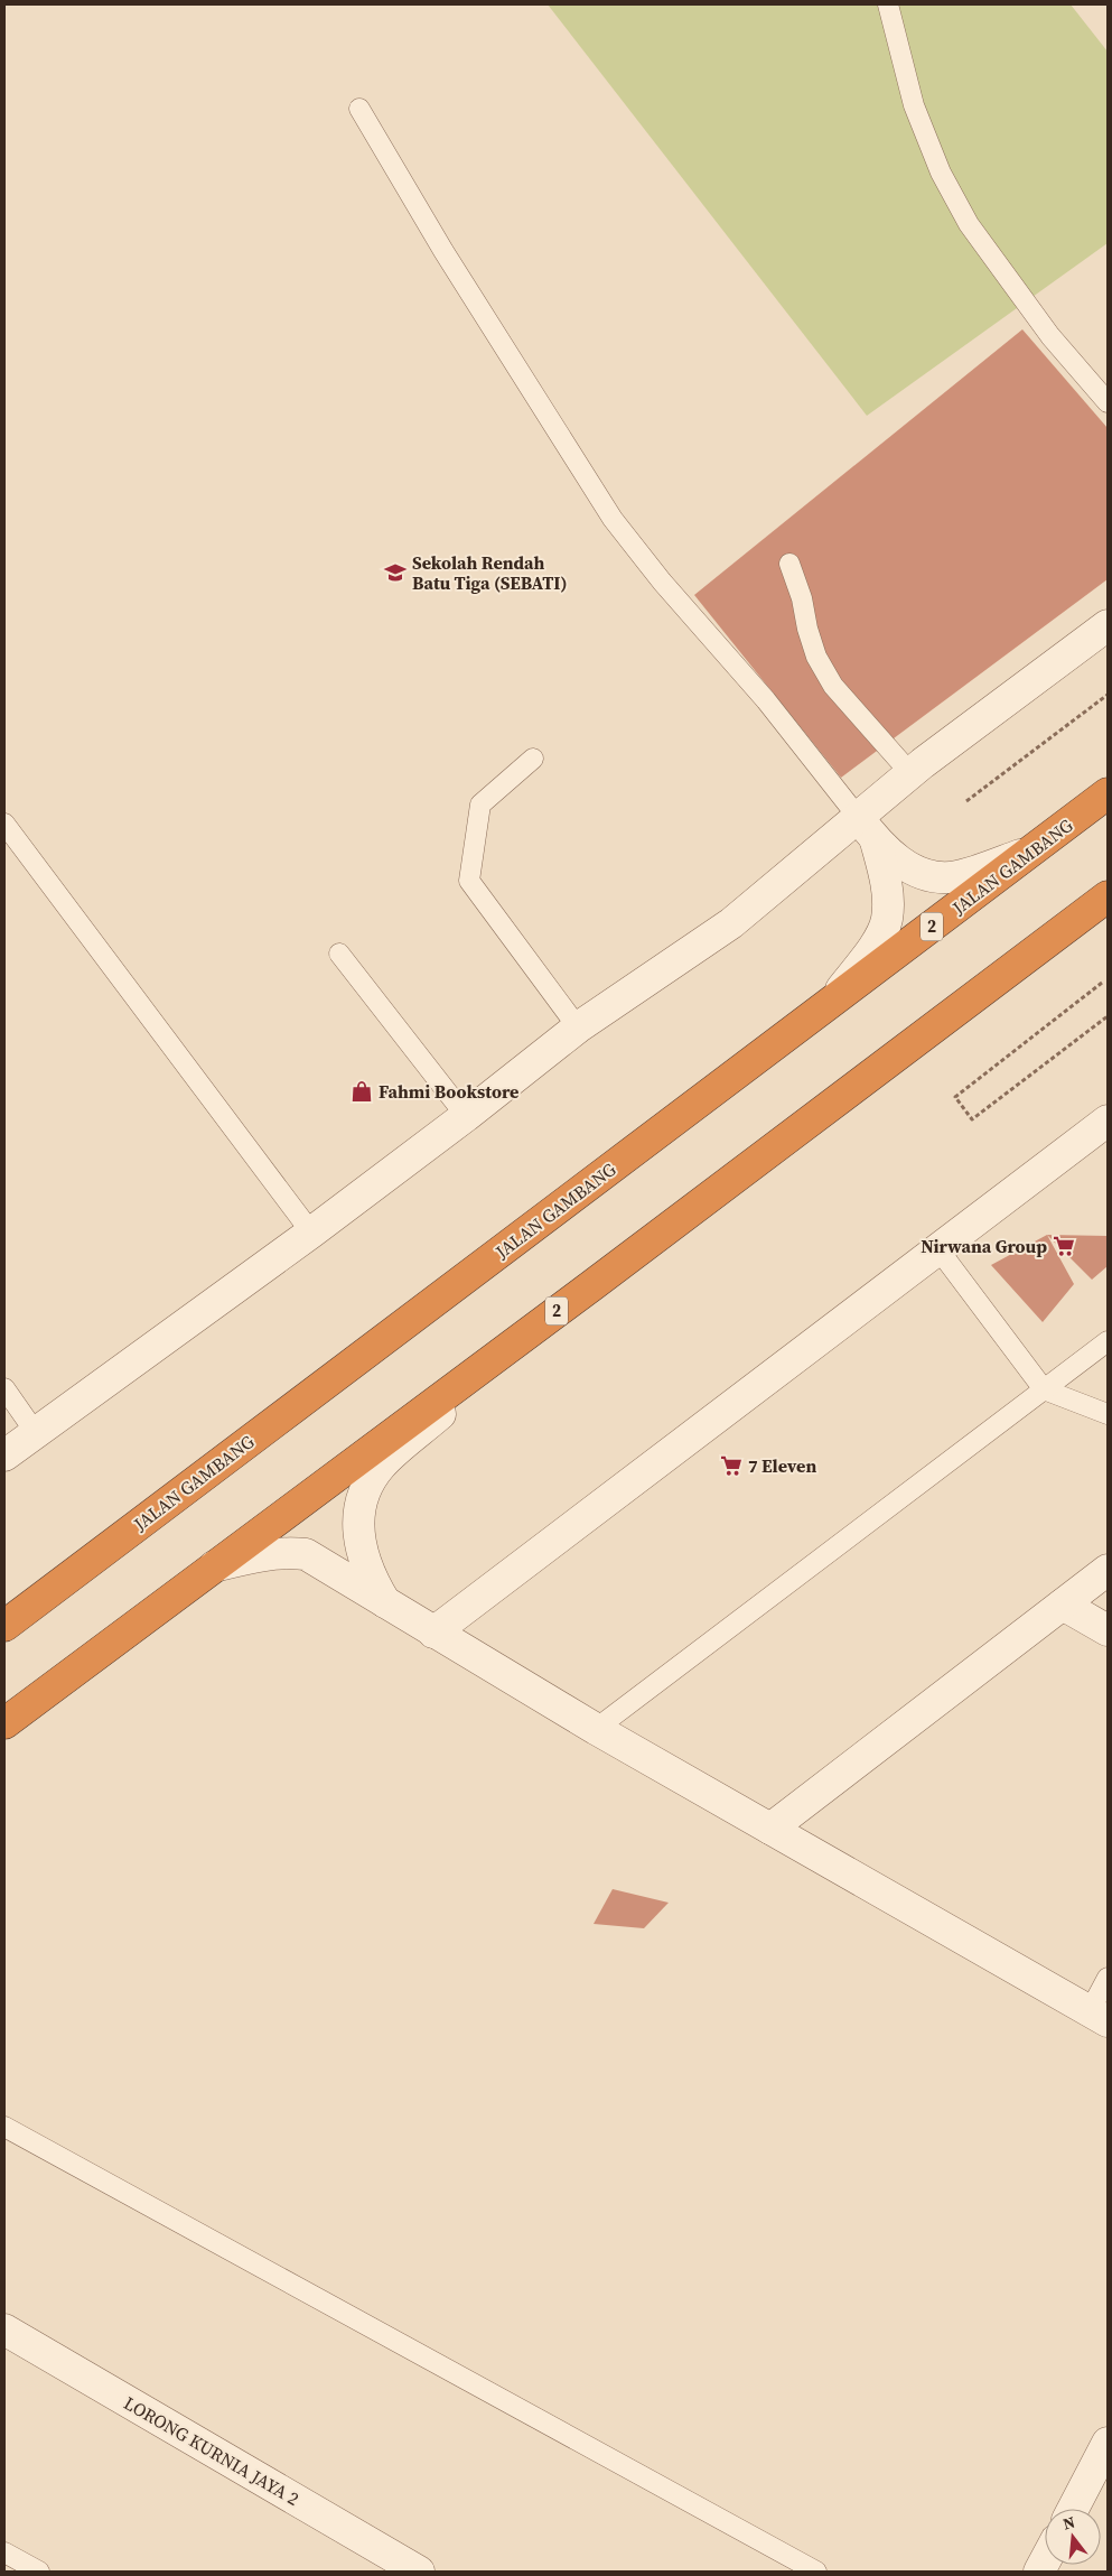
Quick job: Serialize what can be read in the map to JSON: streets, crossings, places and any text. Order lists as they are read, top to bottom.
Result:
{
  "streets": {
    "highway": ["JALAN GAMBANG", "2"],
    "street": ["LORONG KURNIA JAYA 2"]
  },
  "places": {
    "school or university": ["Sekolah Rendah Batu Tiga (SEBATI)"],
    "shop": ["Fahmi Bookstore"],
    "supermarket": ["Nirwana Group", "7 Eleven"]
  },
  "north": "top"
}
